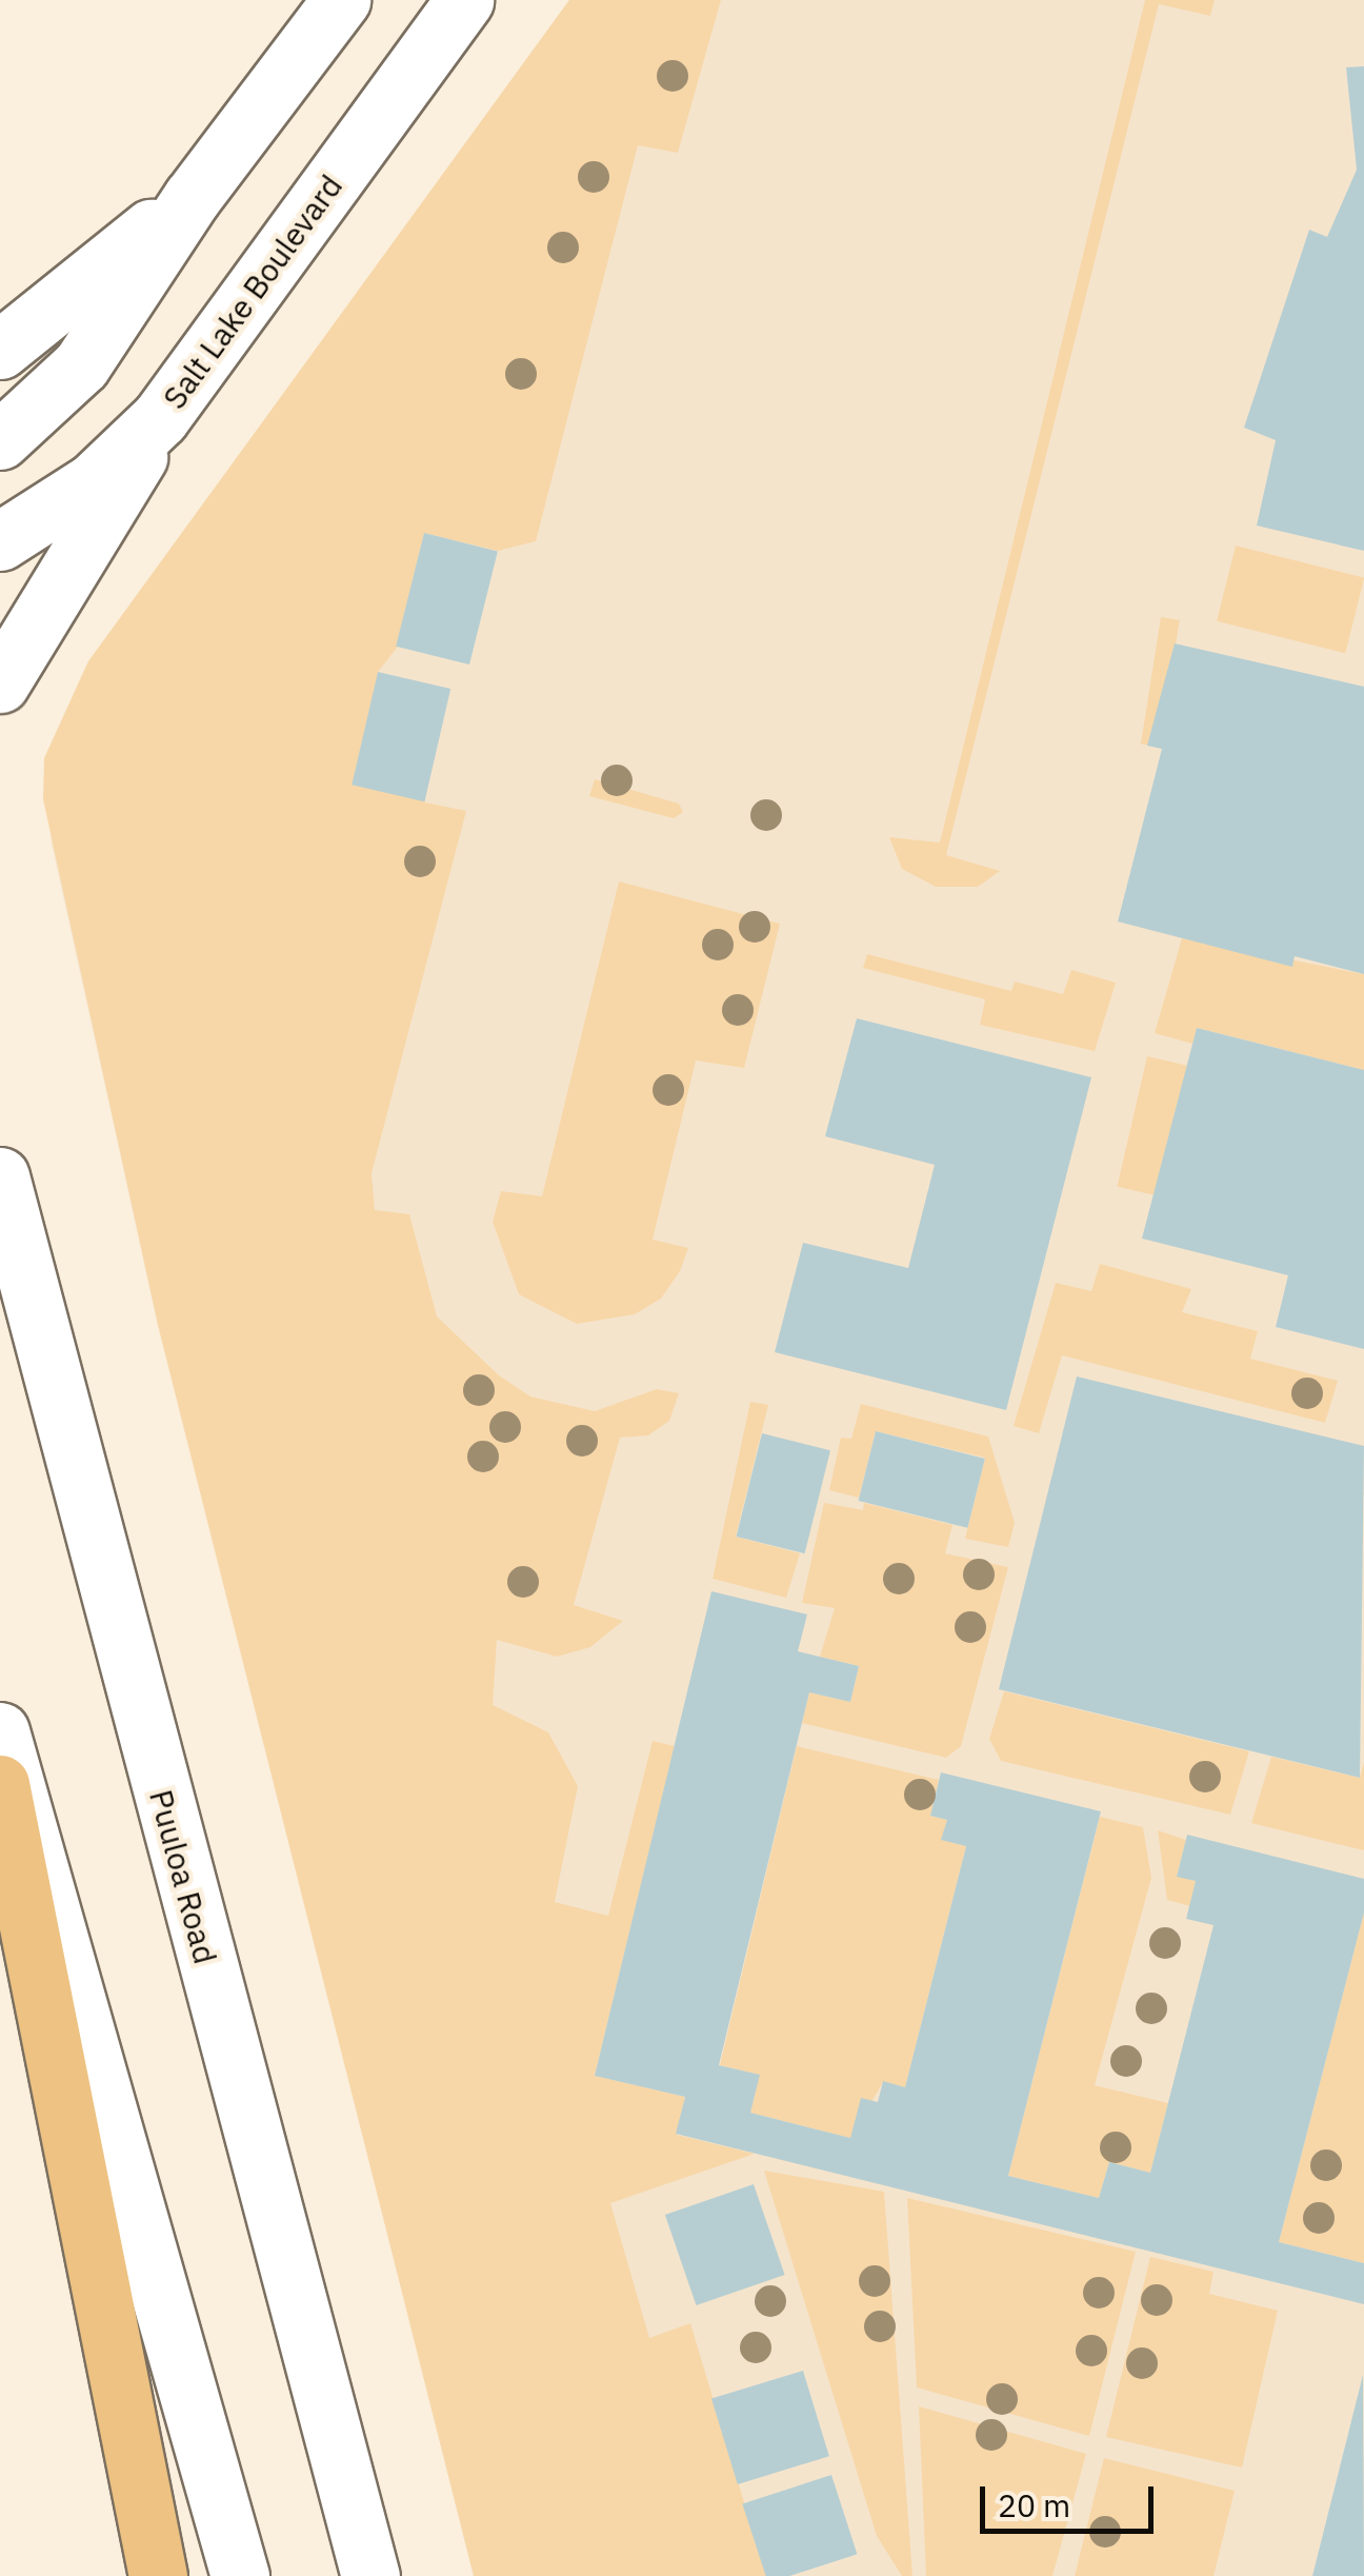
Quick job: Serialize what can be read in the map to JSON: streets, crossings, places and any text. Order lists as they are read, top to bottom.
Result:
{
  "streets": {
    "main road": ["Salt Lake Boulevard", "Puuloa Road"]
  },
  "scale_bar": "20 m"
}
